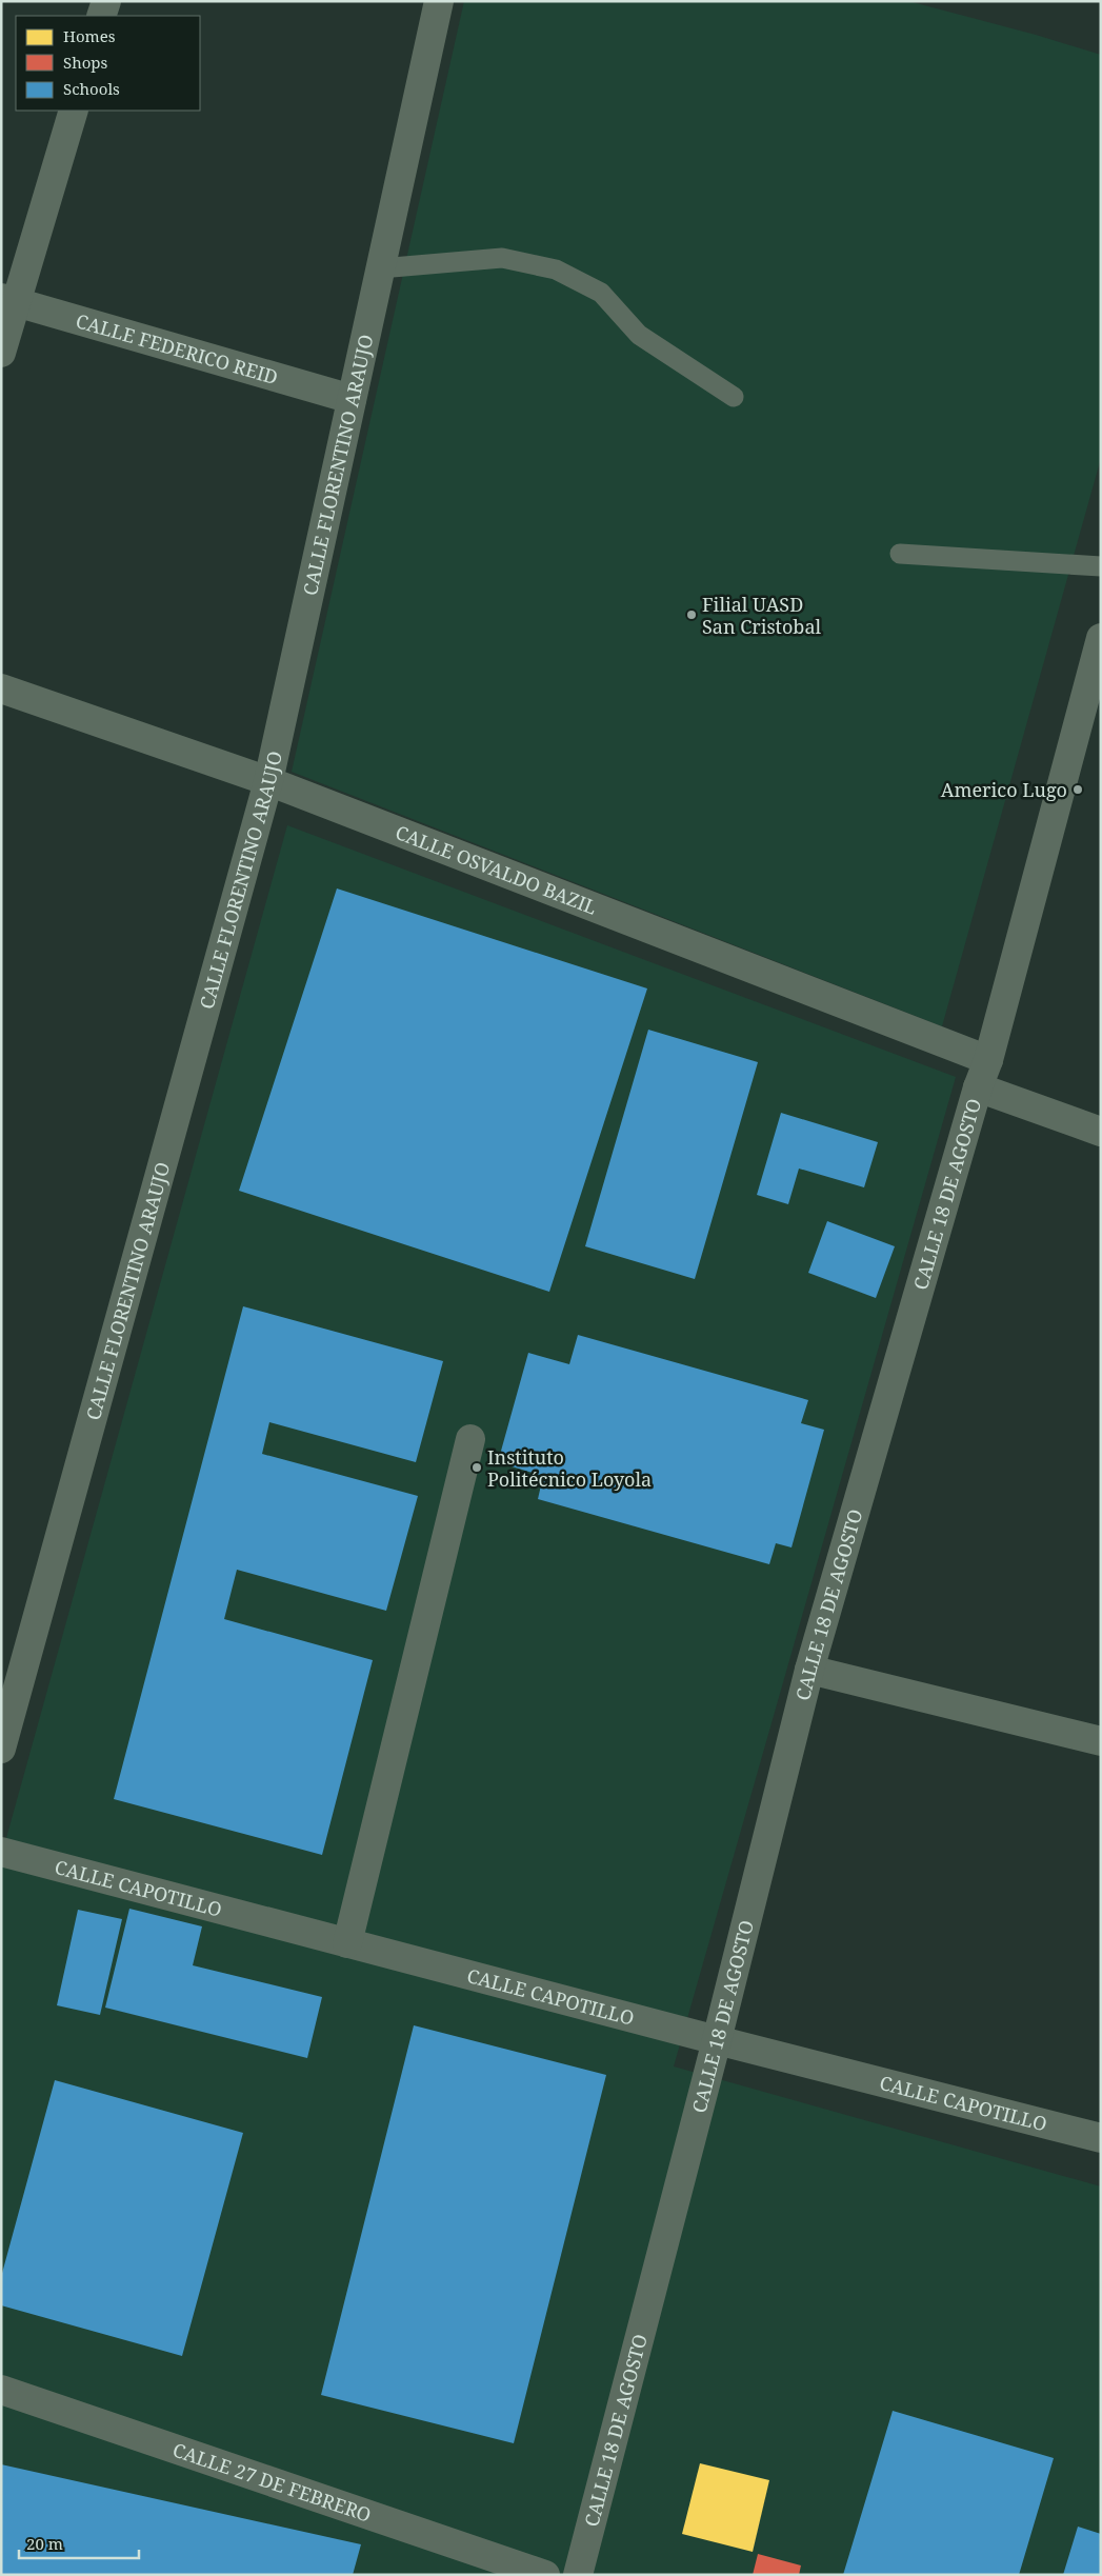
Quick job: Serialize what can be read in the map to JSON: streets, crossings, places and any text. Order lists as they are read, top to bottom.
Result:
{
  "streets": {
    "street": [
      "CALLE FEDERICO REID",
      "CALLE FLORENTINO ARAUJO",
      "CALLE OSVALDO BAZIL",
      "CALLE 18 DE AGOSTO",
      "CALLE CAPOTILLO",
      "CALLE 27 DE FEBRERO"
    ]
  },
  "crossings": [
    ["CALLE FEDERICO REID", "CALLE FLORENTINO ARAUJO"],
    ["CALLE FLORENTINO ARAUJO", "CALLE OSVALDO BAZIL"],
    ["CALLE OSVALDO BAZIL", "CALLE 18 DE AGOSTO"],
    ["CALLE 18 DE AGOSTO", "CALLE CAPOTILLO"]
  ],
  "places": ["Filial UASD San Cristobal", "Americo Lugo", "Instituto Politécnico Loyola"],
  "legend": ["Homes", "Shops", "Schools"],
  "scale_bar": "20 m"
}
